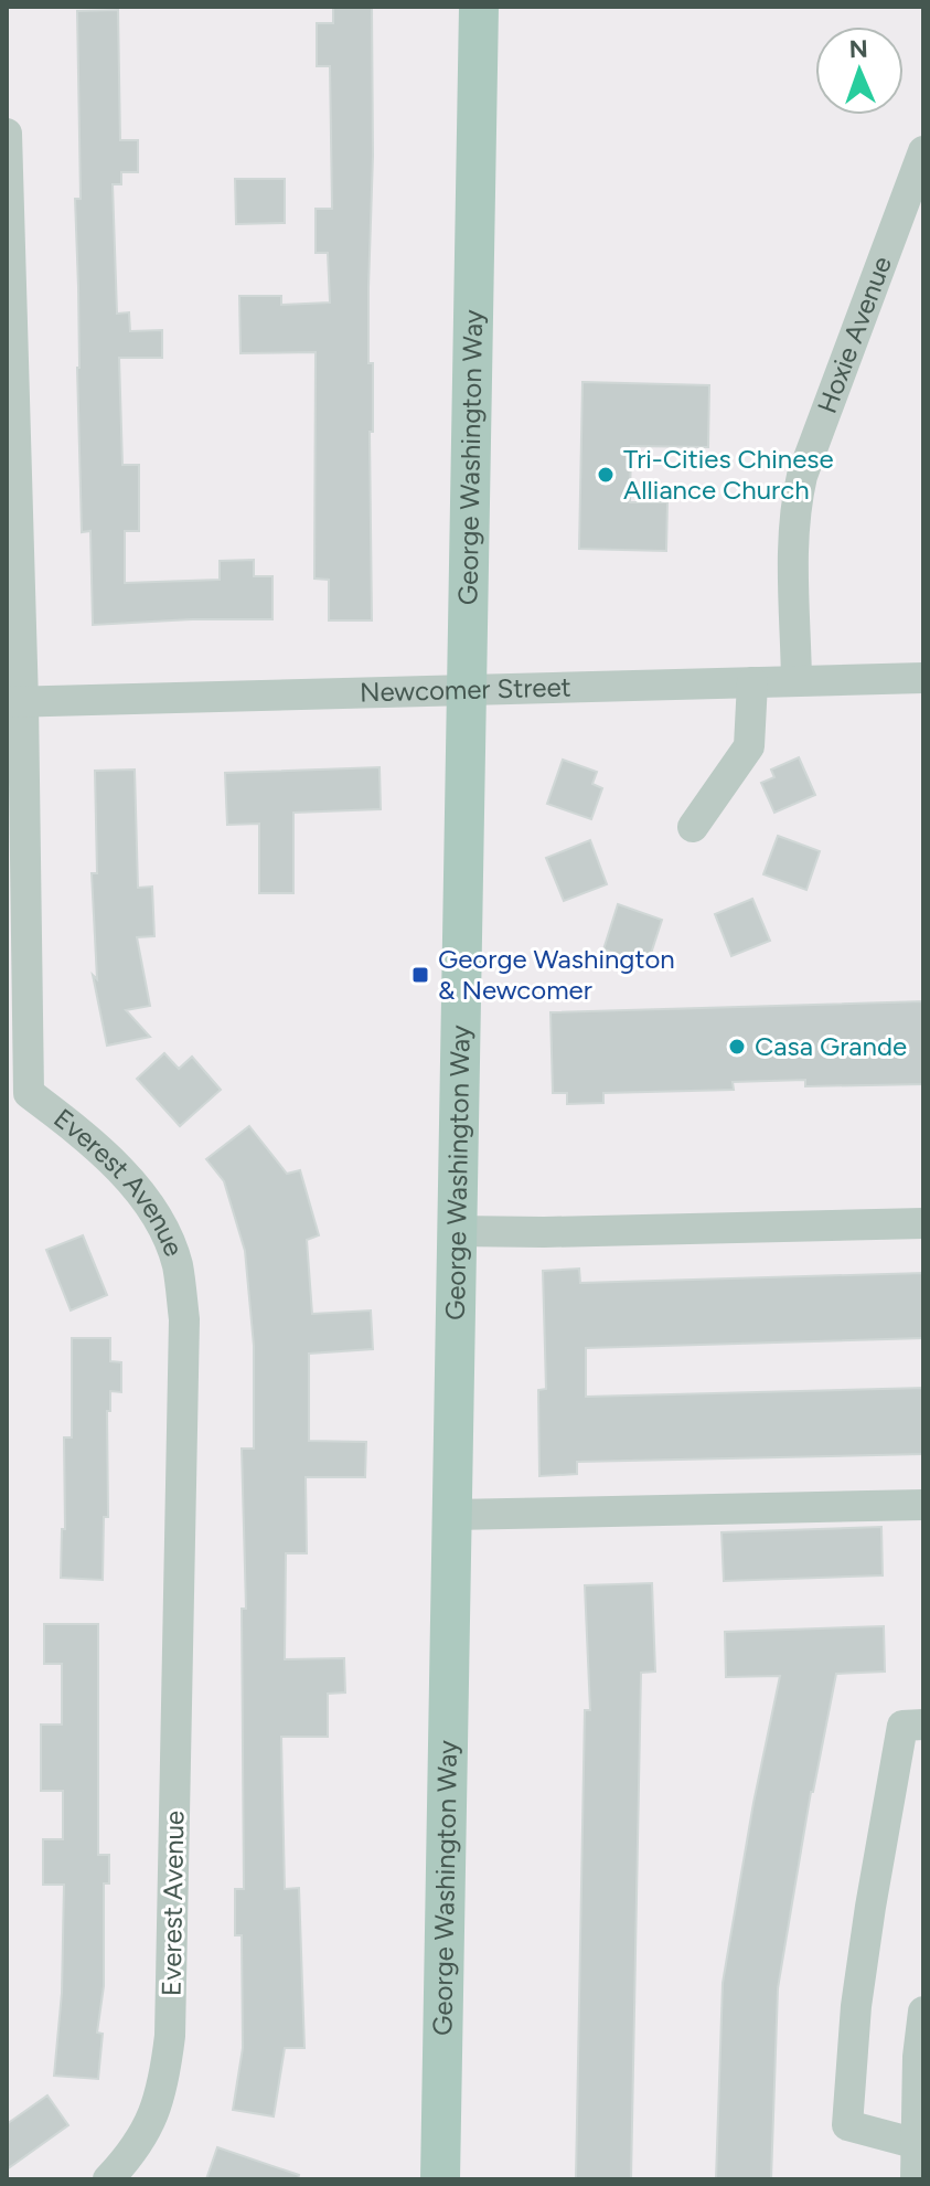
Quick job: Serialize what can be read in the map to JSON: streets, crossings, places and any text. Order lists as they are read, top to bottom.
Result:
{
  "streets": {
    "main road": ["George Washington Way"],
    "street": ["Hoxie Avenue", "Newcomer Street", "Everest Avenue"]
  },
  "crossings": [
    ["Hoxie Avenue", "Newcomer Street"],
    ["George Washington Way", "Newcomer Street"],
    ["Newcomer Street", "Everest Avenue"]
  ],
  "places": {
    "other": ["Tri-Cities Chinese Alliance Church", "Casa Grande"],
    "transit": ["George Washington & Newcomer"]
  },
  "north": "top"
}
